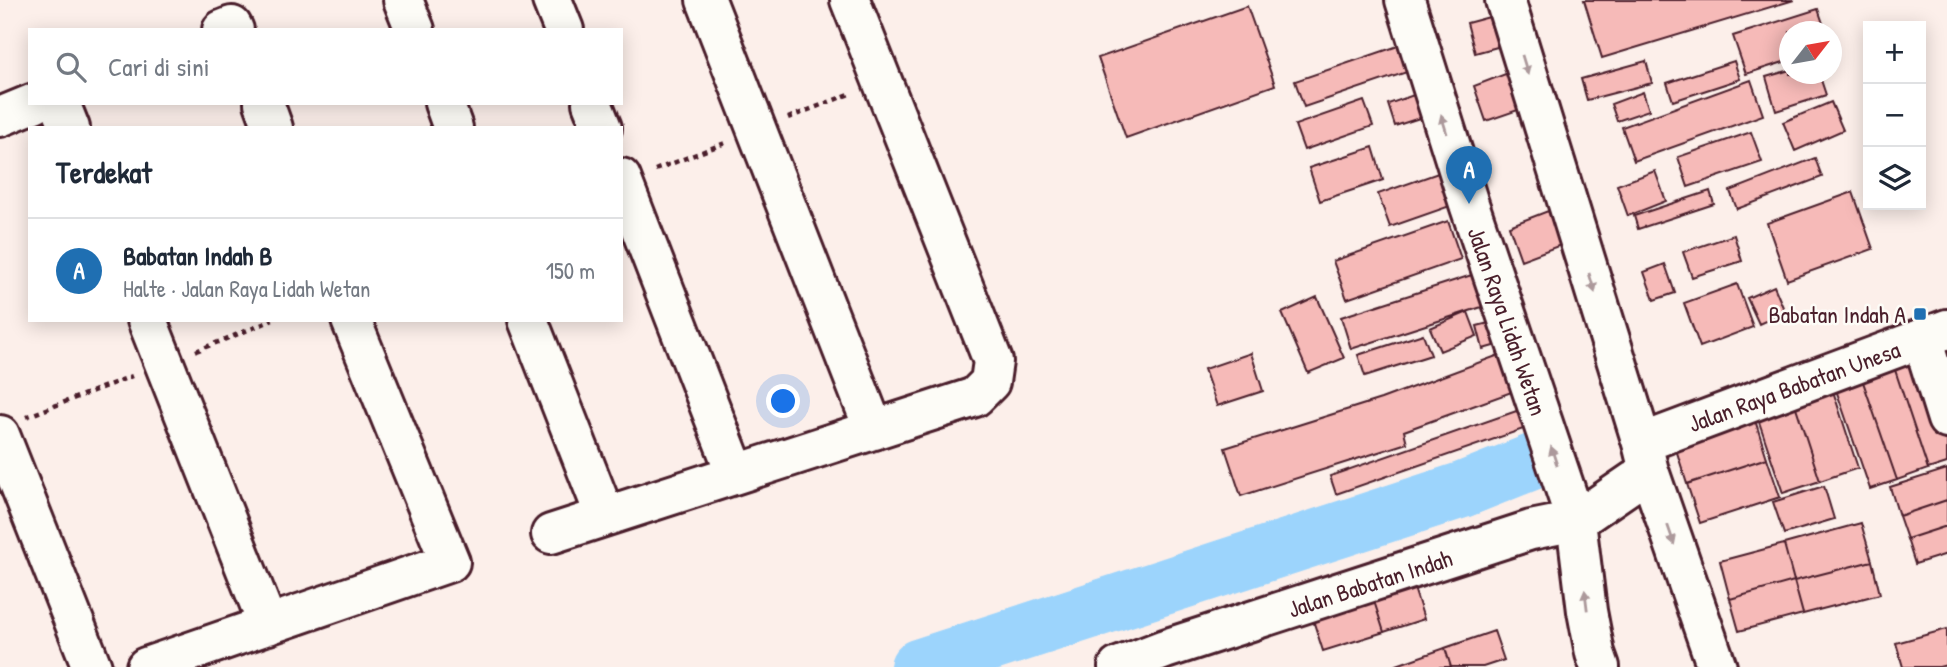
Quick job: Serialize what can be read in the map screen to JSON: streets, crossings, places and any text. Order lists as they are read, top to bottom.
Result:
{
  "streets": {
    "street": ["Jalan Raya Lidah Wetan", "Jalan Raya Babatan Unesa", "Jalan Babatan Indah"]
  },
  "crossings": [
    ["Jalan Raya Lidah Wetan", "Jalan Raya Babatan Unesa"],
    ["Jalan Raya Lidah Wetan", "Jalan Babatan Indah"],
    ["Jalan Raya Babatan Unesa", "Jalan Babatan Indah"]
  ],
  "places": {
    "transit": ["Babatan Indah A"]
  },
  "north": "top right",
  "page": {
    "map_buttons": ["+", "−"],
    "search": "Cari di sini",
    "heading": "Terdekat",
    "pins": "A",
    "list": [
      {
        "mark": "A",
        "name": "Babatan Indah B",
        "note": "Halte · Jalan Raya Lidah Wetan",
        "value": "150 m"
      }
    ]
  }
}
